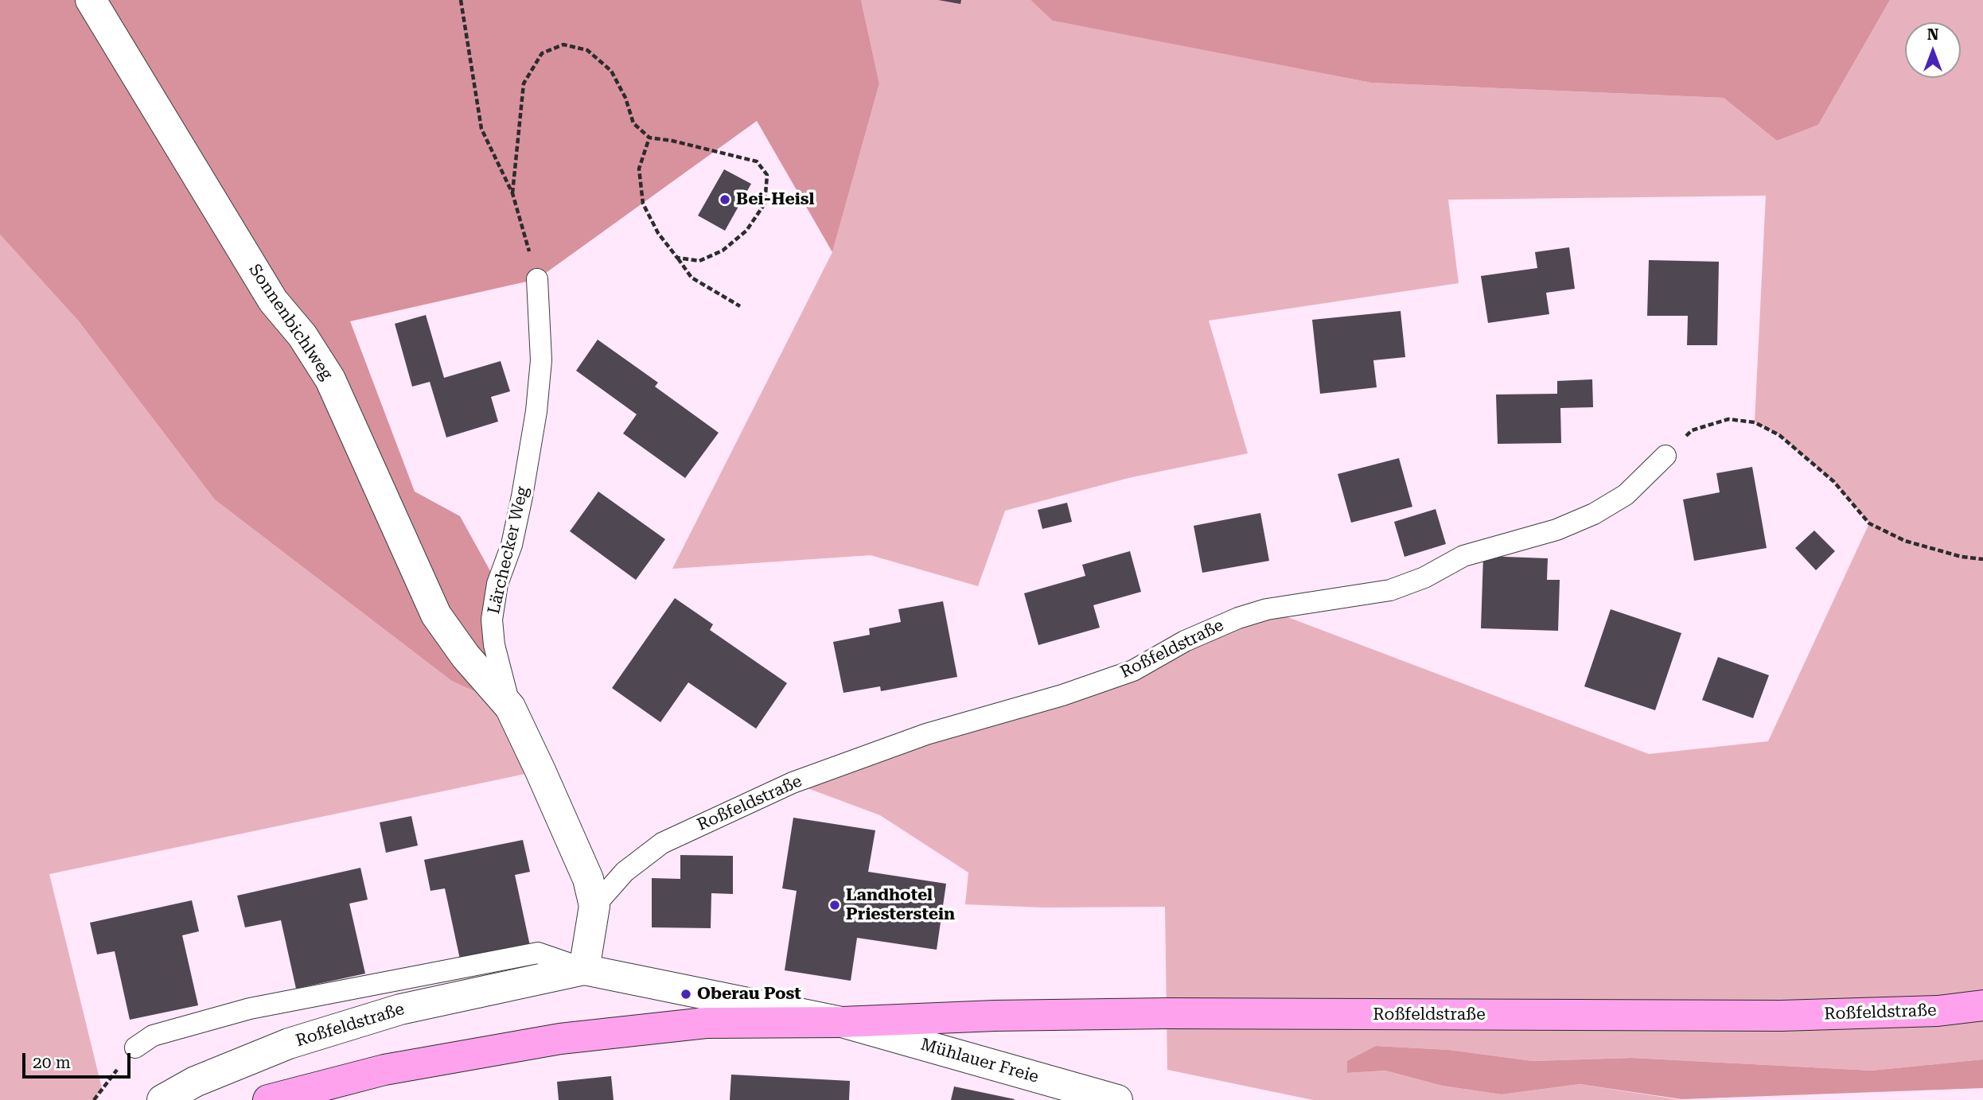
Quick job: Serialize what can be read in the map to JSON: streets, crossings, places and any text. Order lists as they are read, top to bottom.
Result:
{
  "streets": {
    "main road": ["Roßfeldstraße"],
    "street": ["Sonnenbichlweg", "Lärchecker Weg", "Mühlauer Freie"]
  },
  "crossings": [
    ["Sonnenbichlweg", "Lärchecker Weg"],
    ["Lärchecker Weg", "Roßfeldstraße"],
    ["Roßfeldstraße", "Mühlauer Freie"]
  ],
  "places": ["Bei-Heisl", "Landhotel Priesterstein", "Oberau Post"],
  "scale_bar": "20 m",
  "north": "top"
}
